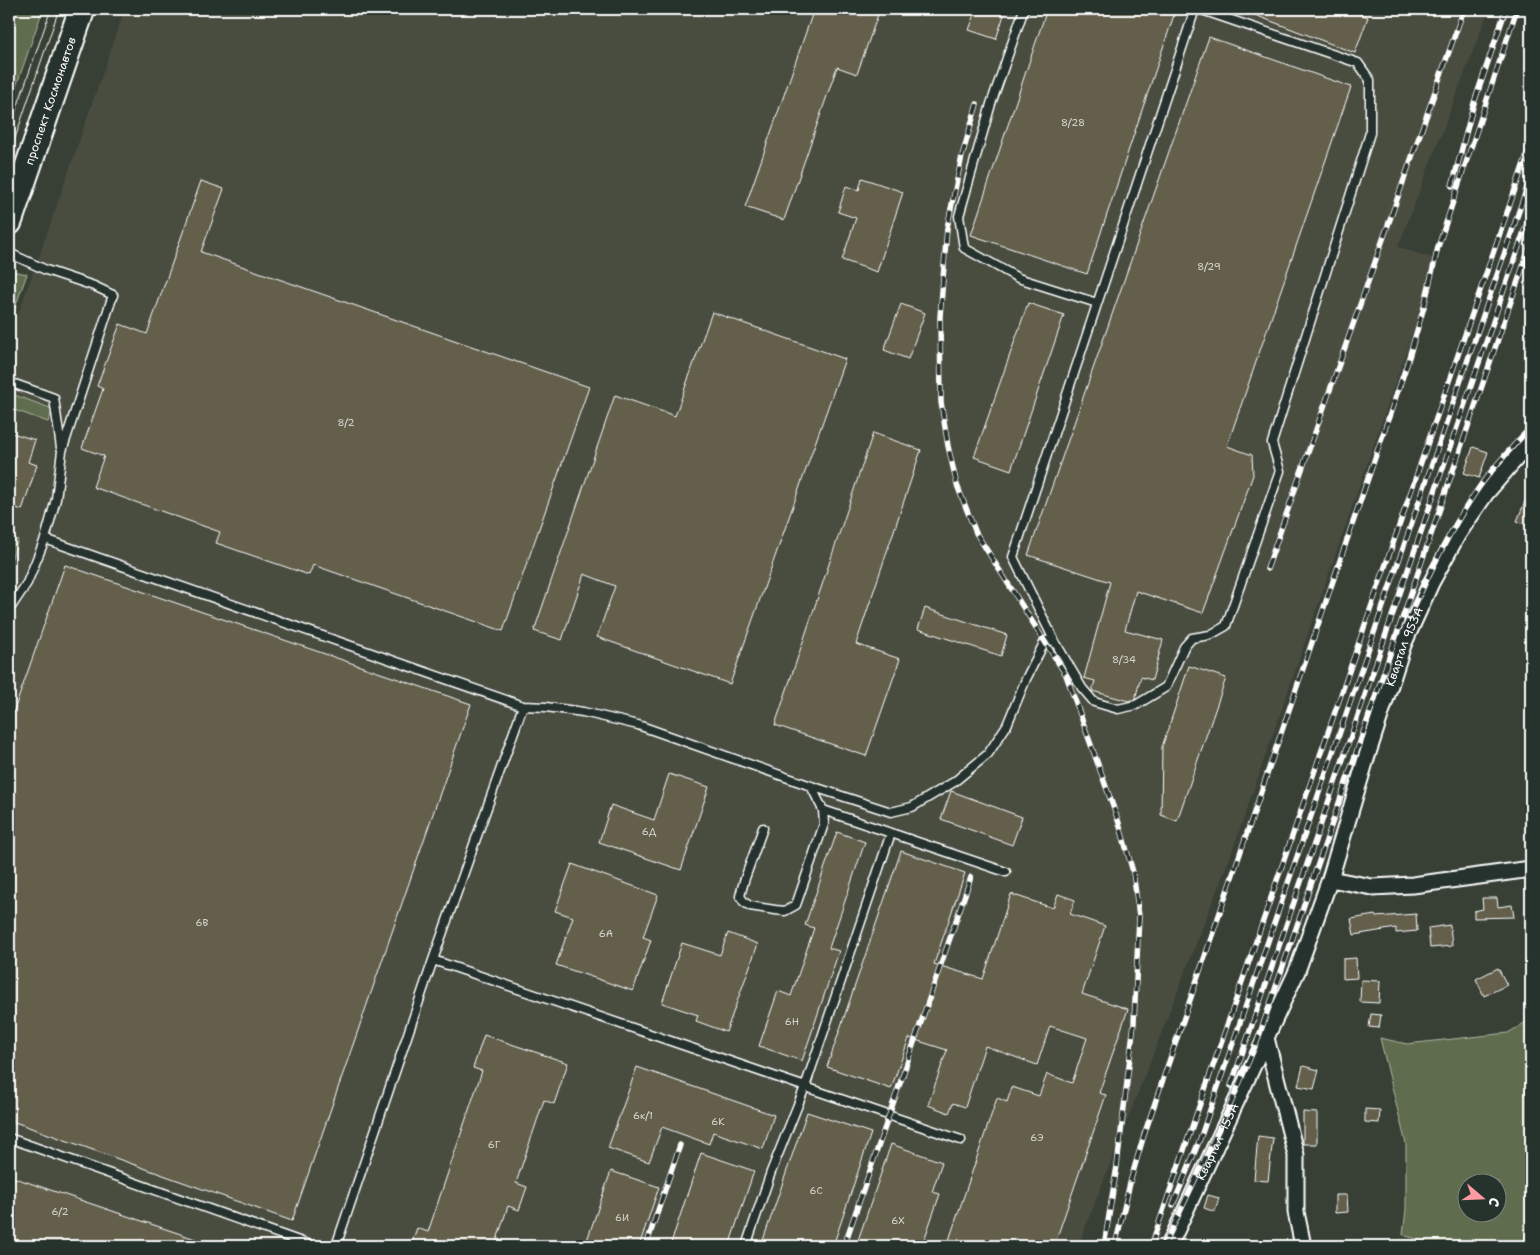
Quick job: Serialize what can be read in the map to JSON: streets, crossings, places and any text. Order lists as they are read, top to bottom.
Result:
{
  "streets": {
    "main road": ["проспект Космонавтов"],
    "street": ["Квартал 953А"]
  },
  "house_numbers": [
    "8/28",
    "8/29",
    "8/2",
    "8/34",
    "6Д",
    "6В",
    "6А",
    "6Н",
    "6к/1",
    "6К",
    "6Э",
    "6Г",
    "6С",
    "6/2",
    "6И",
    "6Х"
  ],
  "north": "right"
}
